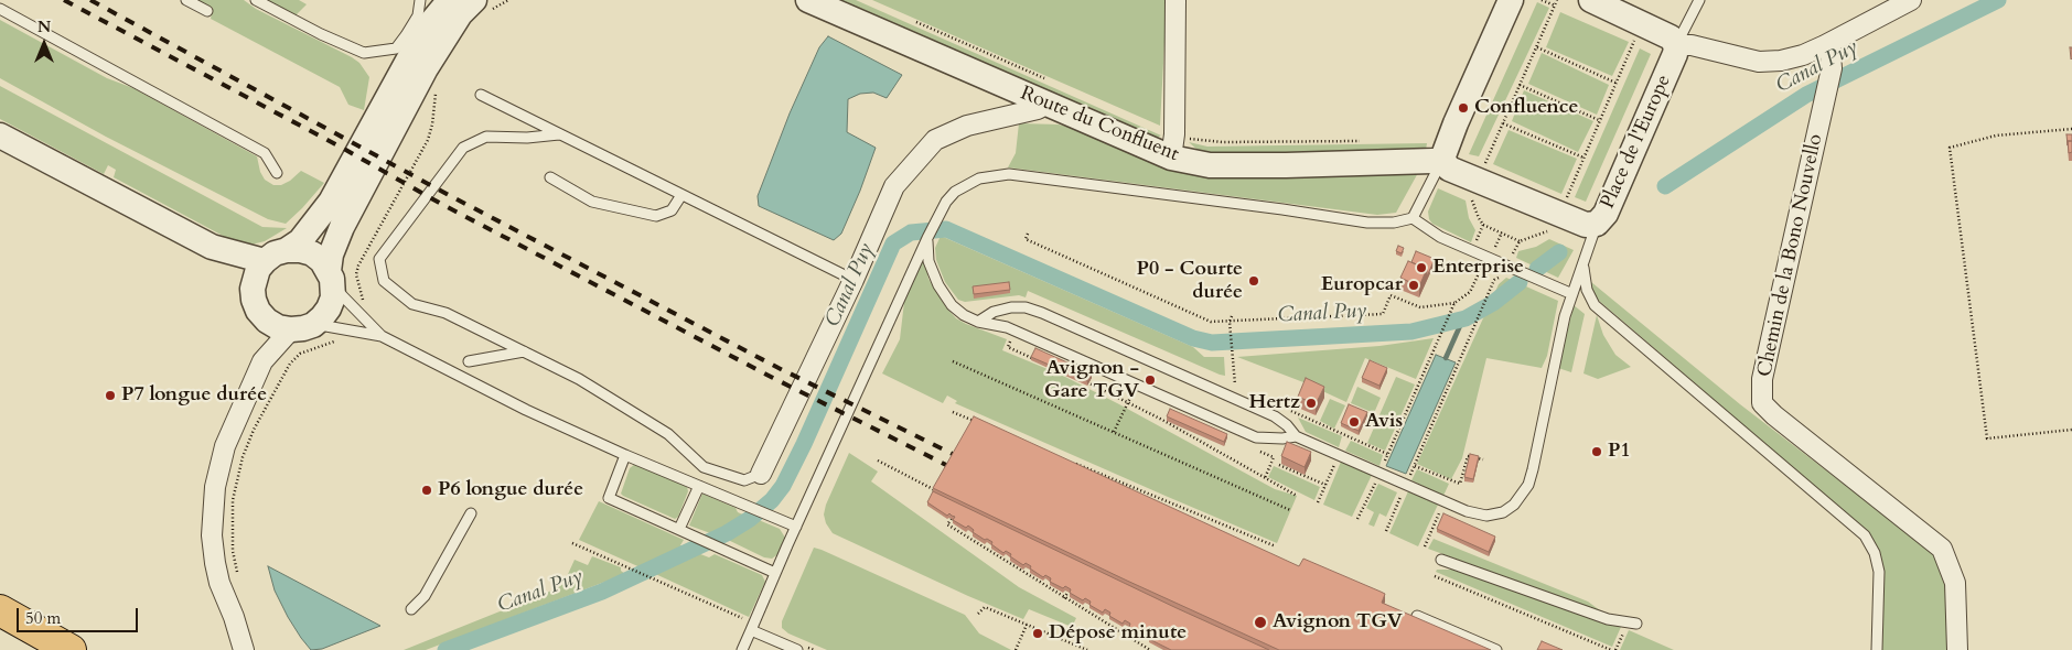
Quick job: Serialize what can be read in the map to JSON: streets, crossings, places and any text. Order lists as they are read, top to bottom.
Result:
{
  "streets": {
    "street": ["Route du Confluent", "Place de l'Europe", "Chemin de la Bono Nouvello"]
  },
  "crossings": [
    ["Route du Confluent", "Place de l'Europe"]
  ],
  "water": ["Canal Puy"],
  "places": [
    "Confluence",
    "Enterprise",
    "P0 - Courte durée",
    "Europcar",
    "Avignon - Gare TGV",
    "P7 longue durée",
    "Hertz",
    "Avis",
    "P1",
    "P6 longue durée",
    "Avignon TGV",
    "Dépose minute"
  ],
  "scale_bar": "50 m",
  "north": "top"
}
